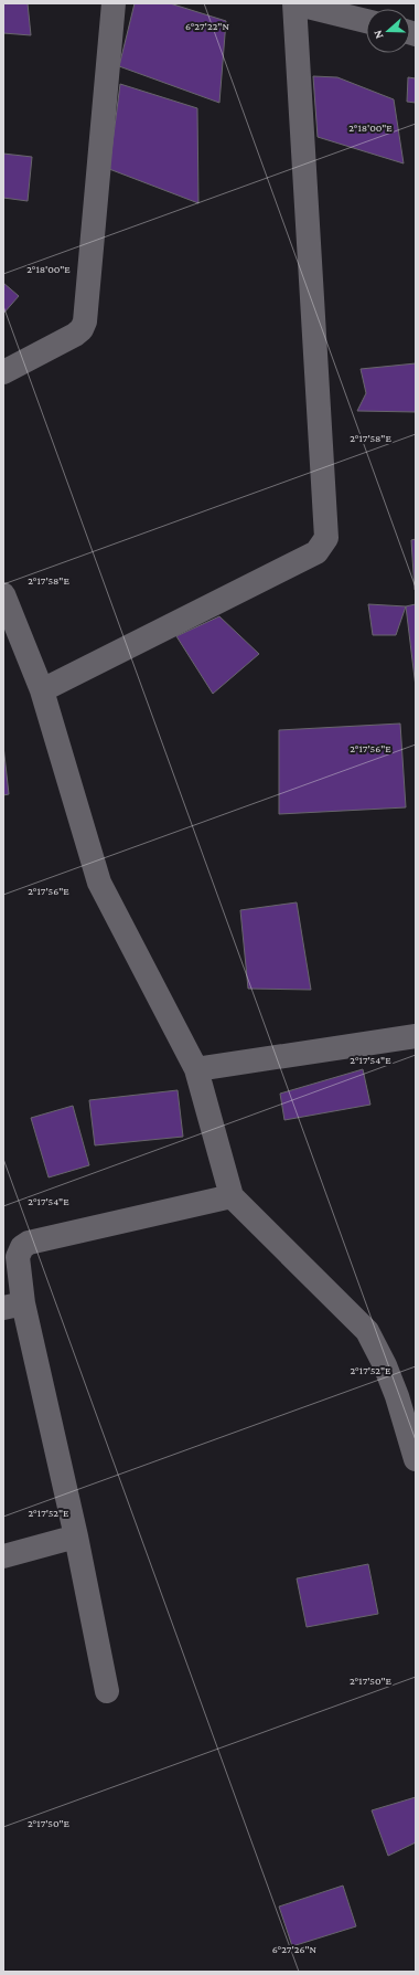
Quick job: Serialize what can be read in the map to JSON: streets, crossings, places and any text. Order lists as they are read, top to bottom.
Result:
{
  "north": "left",
  "coordinates": [
    "6°27'22\"N",
    "2°18'00\"E",
    "2°17'58\"E",
    "2°17'56\"E",
    "2°17'54\"E",
    "2°17'52\"E",
    "2°17'50\"E",
    "6°27'26\"N"
  ]
}
